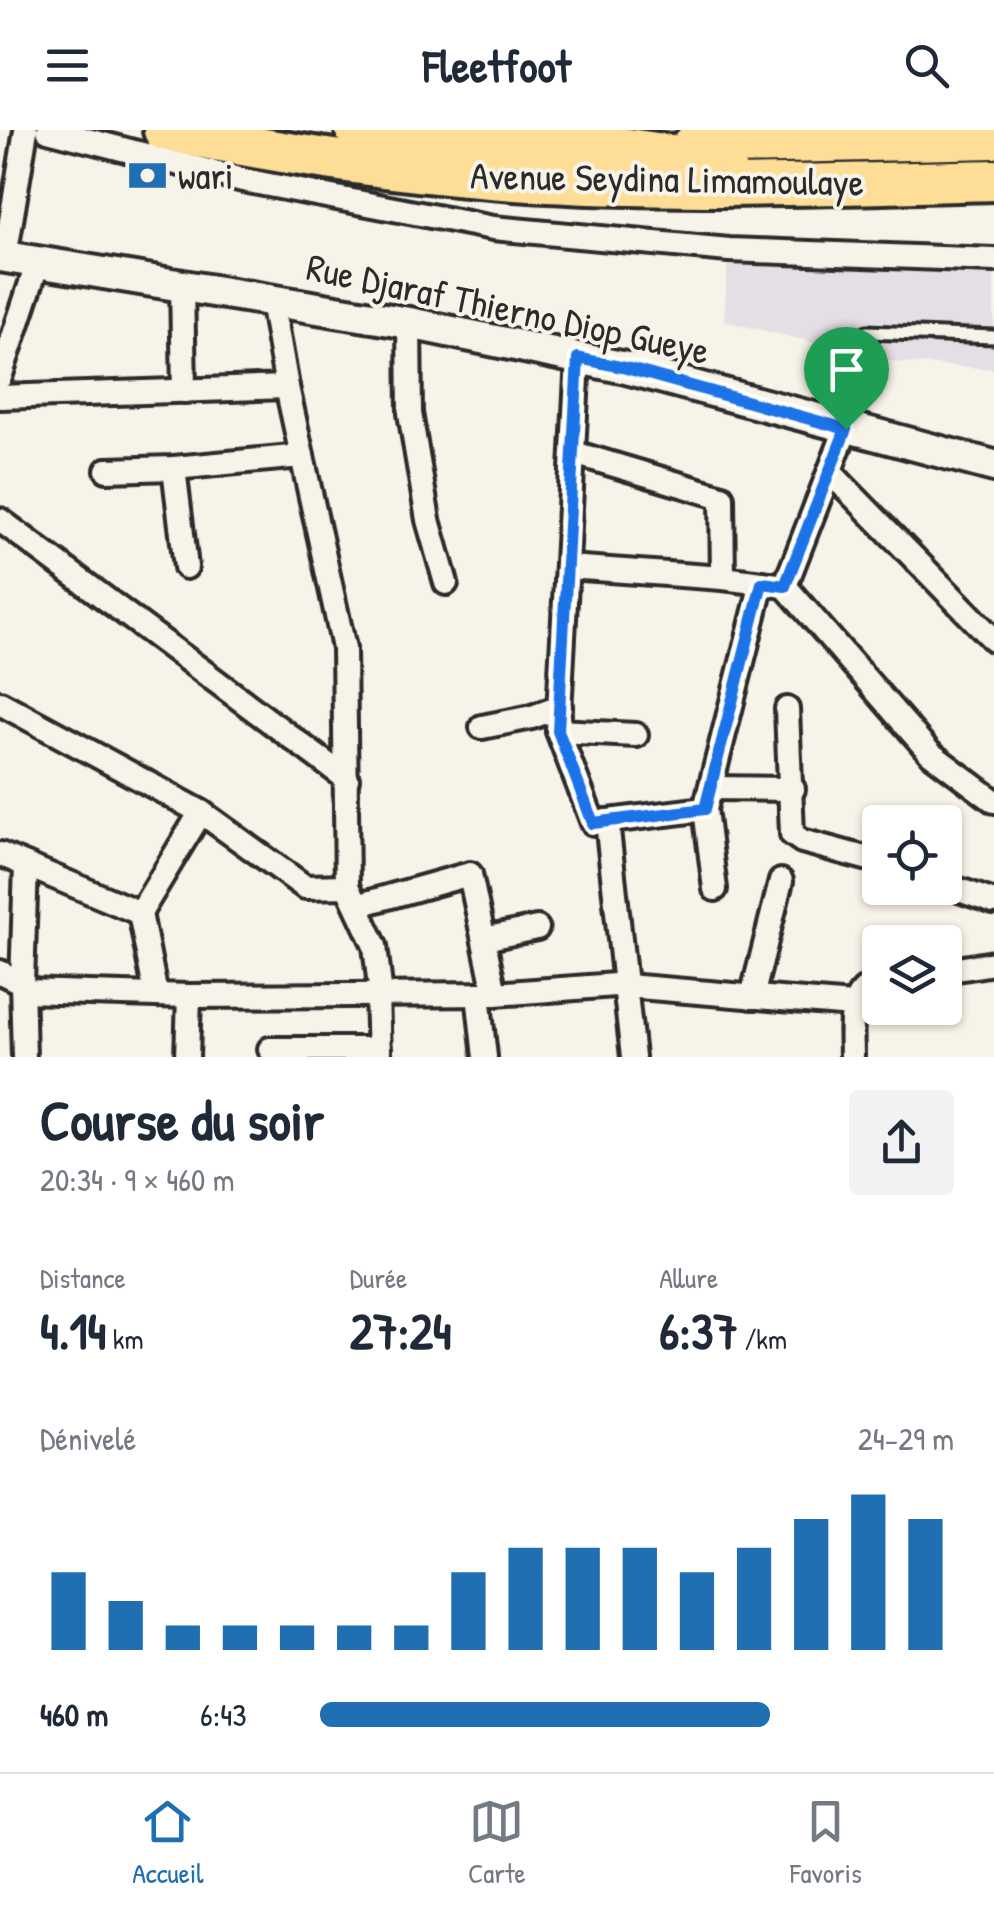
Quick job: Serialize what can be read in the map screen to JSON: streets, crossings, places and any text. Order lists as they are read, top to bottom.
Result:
{
  "streets": {
    "highway": ["Avenue Seydina Limamoulaye"],
    "street": ["Rue Djaraf Thierno Diop Gueye"]
  },
  "places": {
    "bank": ["wari"]
  },
  "page": {
    "header": "Fleetfoot",
    "heading": ["Course du soir", "20:34 · 9 × 460 m"],
    "stats": [
      ["Distance", "4.14 km"],
      ["Durée", "27:24"],
      ["Allure", "6:37 /km"]
    ],
    "chart": ["Dénivelé", "24–29 m"],
    "list": [
      {
        "name": "460 m",
        "note": "6:43"
      }
    ],
    "tabs": ["Accueil", "Carte", "Favoris"]
  }
}
